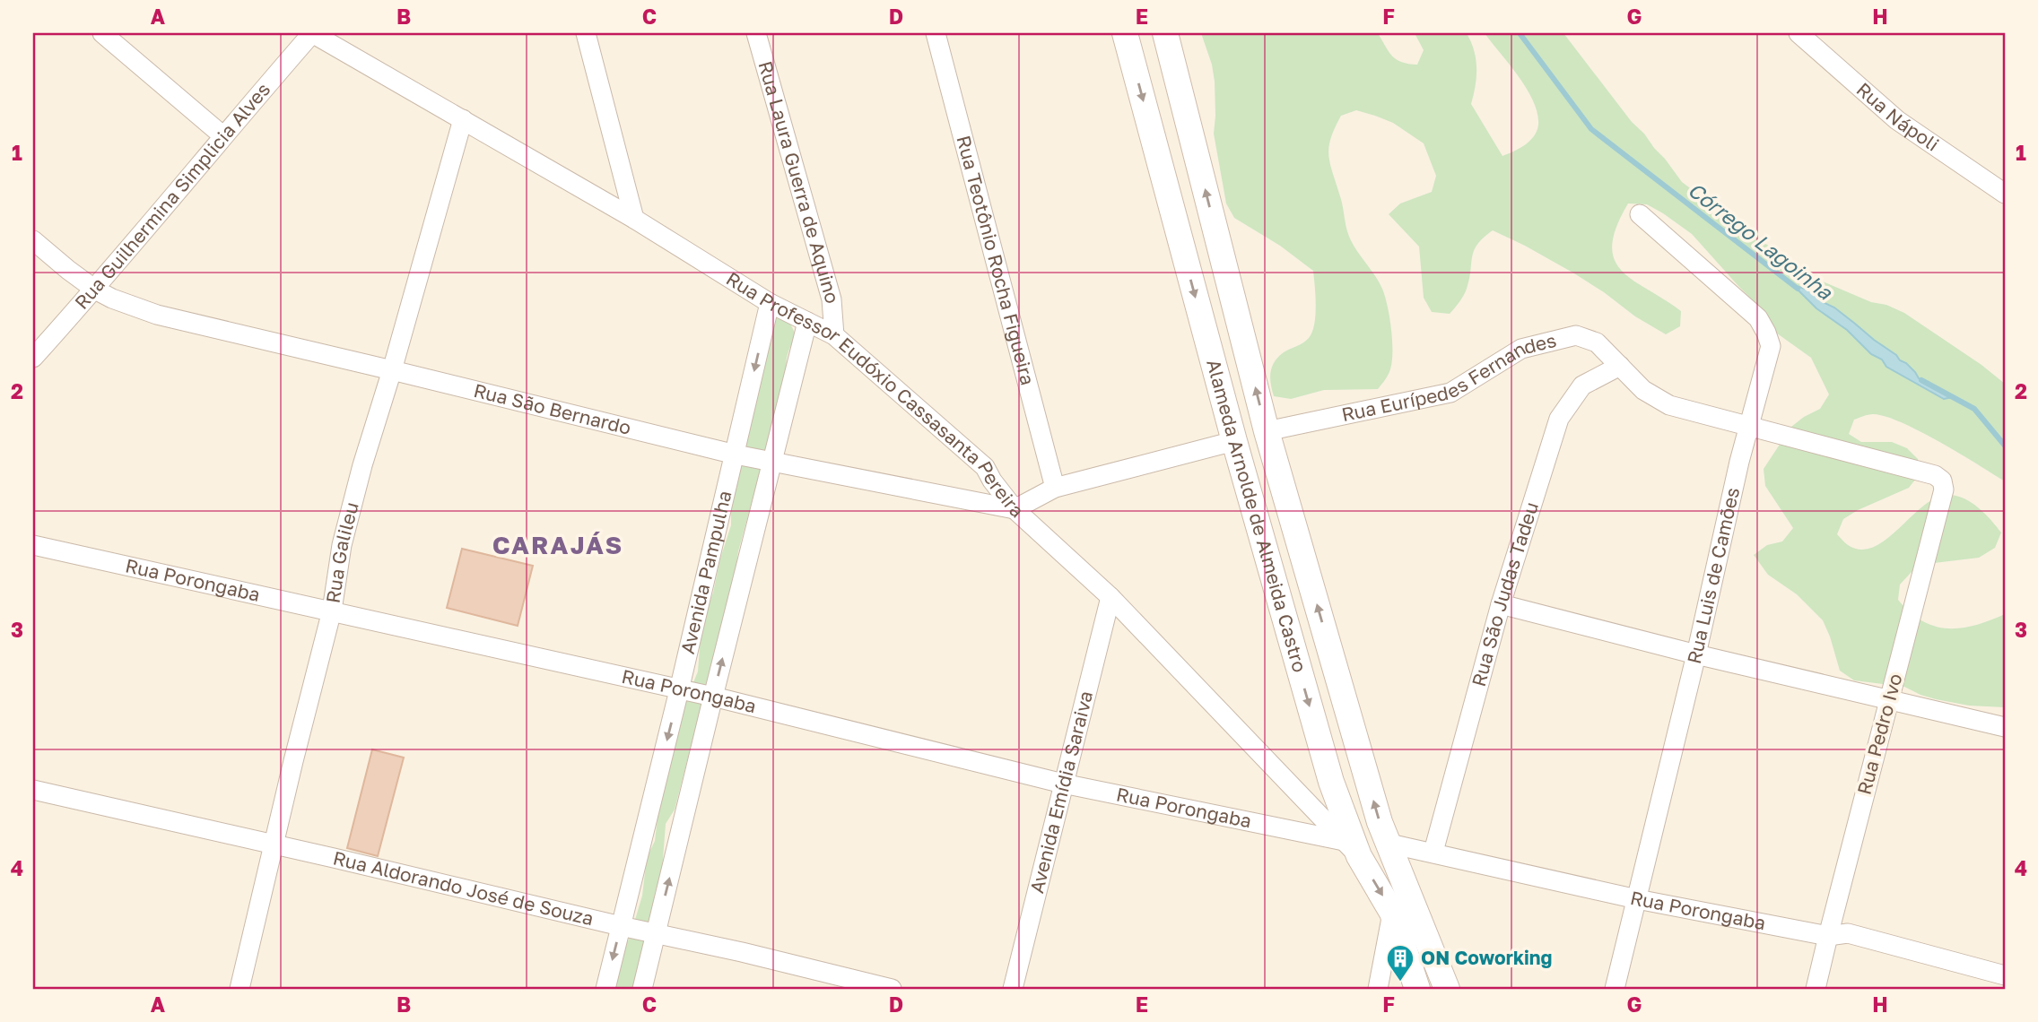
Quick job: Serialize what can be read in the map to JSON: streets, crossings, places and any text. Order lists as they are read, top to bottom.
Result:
{
  "streets": {
    "main road": ["Alameda Arnolde de Almeida Castro"],
    "street": [
      "Rua Nápoli",
      "Rua Laura Guerra de Aquino",
      "Rua Guilhermina Simplicia Alves",
      "Rua Teotônio Rocha Figueira",
      "Rua Eurípedes Fernandes",
      "Rua Professor Eudóxio Cassasanta Pereira",
      "Rua São Bernardo",
      "Rua Galileu",
      "Avenida Pampulha",
      "Rua Luis de Camões",
      "Rua Porongaba",
      "Rua São Judas Tadeu",
      "Rua Pedro Ivo",
      "Avenida Emídia Saraiva",
      "Rua Aldorando José de Souza"
    ]
  },
  "crossings": [
    ["Rua Laura Guerra de Aquino", "Rua Professor Eudóxio Cassasanta Pereira"],
    ["Rua Guilhermina Simplicia Alves", "Rua Professor Eudóxio Cassasanta Pereira"],
    ["Rua Guilhermina Simplicia Alves", "Rua São Bernardo"],
    ["Rua Eurípedes Fernandes", "Alameda Arnolde de Almeida Castro"],
    ["Rua Eurípedes Fernandes", "Rua Luis de Camões"],
    ["Rua Eurípedes Fernandes", "Rua São Judas Tadeu"],
    ["Rua Eurípedes Fernandes", "Rua Pedro Ivo"],
    ["Rua Professor Eudóxio Cassasanta Pereira", "Rua São Bernardo"],
    ["Rua Professor Eudóxio Cassasanta Pereira", "Alameda Arnolde de Almeida Castro"],
    ["Rua Professor Eudóxio Cassasanta Pereira", "Rua Galileu"],
    ["Rua Professor Eudóxio Cassasanta Pereira", "Avenida Pampulha"],
    ["Rua Professor Eudóxio Cassasanta Pereira", "Rua Porongaba"],
    ["Rua Professor Eudóxio Cassasanta Pereira", "Avenida Emídia Saraiva"],
    ["Rua São Bernardo", "Rua Galileu"],
    ["Rua São Bernardo", "Avenida Pampulha"],
    ["Alameda Arnolde de Almeida Castro", "Rua Porongaba"],
    ["Rua Galileu", "Rua Porongaba"],
    ["Rua Galileu", "Rua Aldorando José de Souza"],
    ["Avenida Pampulha", "Rua Porongaba"],
    ["Avenida Pampulha", "Rua Aldorando José de Souza"],
    ["Rua Luis de Camões", "Rua Porongaba"],
    ["Rua Porongaba", "Rua São Judas Tadeu"],
    ["Rua Porongaba", "Rua Pedro Ivo"],
    ["Rua Porongaba", "Avenida Emídia Saraiva"]
  ],
  "districts": ["CARAJÁS"],
  "water": ["Córrego Lagoinha"],
  "places": {
    "building": ["ON Coworking"]
  },
  "grid": {
    "columns": [
      "A",
      "B",
      "C",
      "D",
      "E",
      "F",
      "G",
      "H"
    ],
    "rows": [
      "1",
      "2",
      "3",
      "4"
    ]
  }
}
